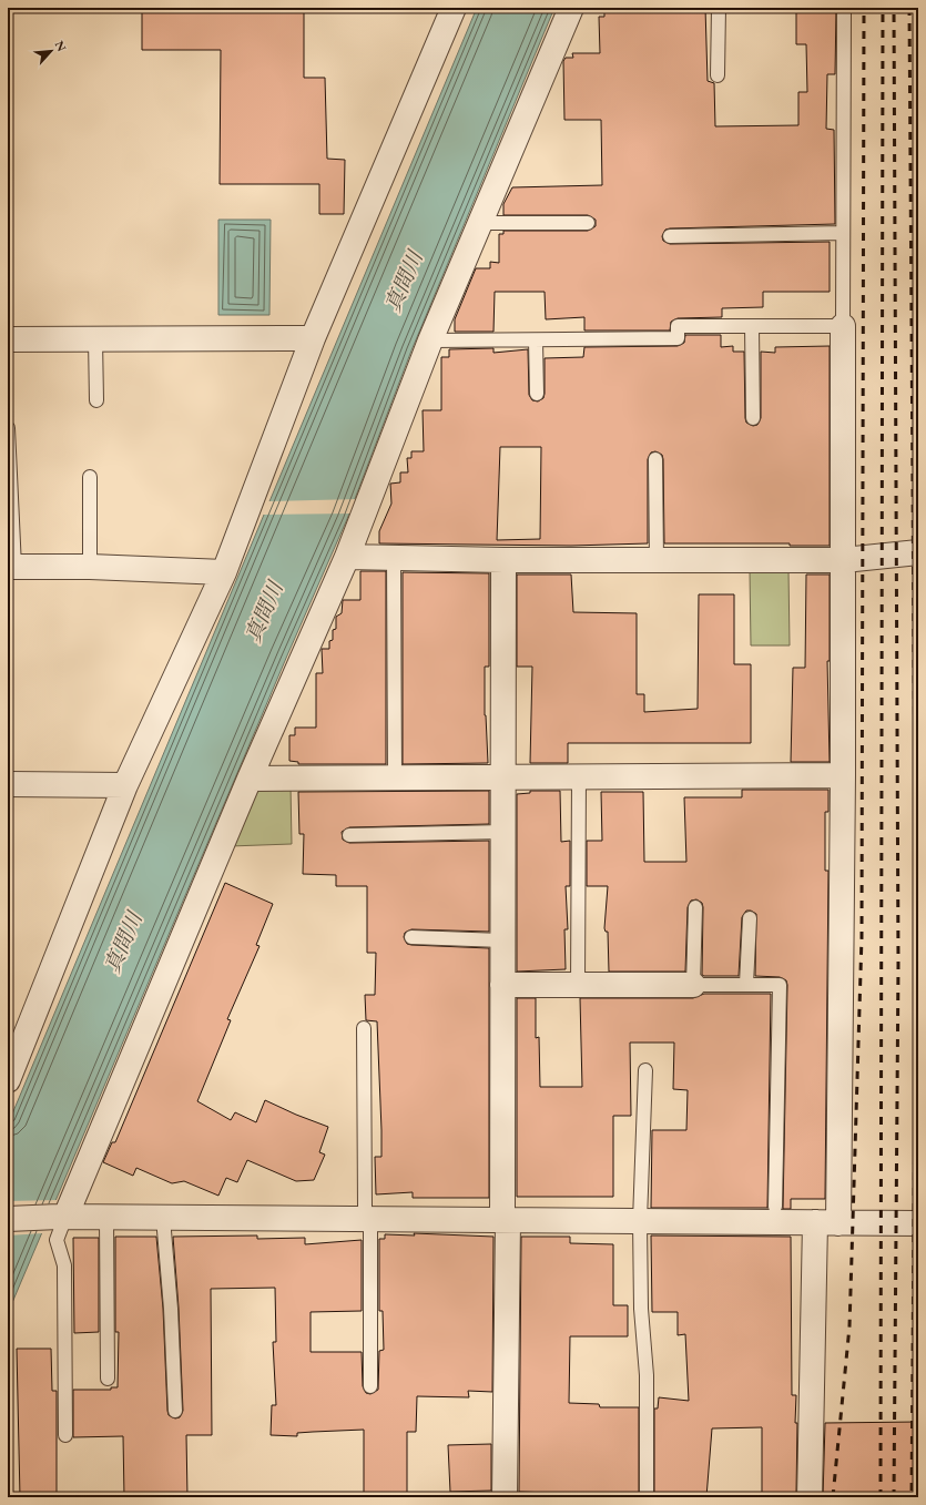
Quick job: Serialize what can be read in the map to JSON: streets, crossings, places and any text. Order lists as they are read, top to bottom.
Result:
{
  "water": ["真間川"],
  "north": "top right"
}
